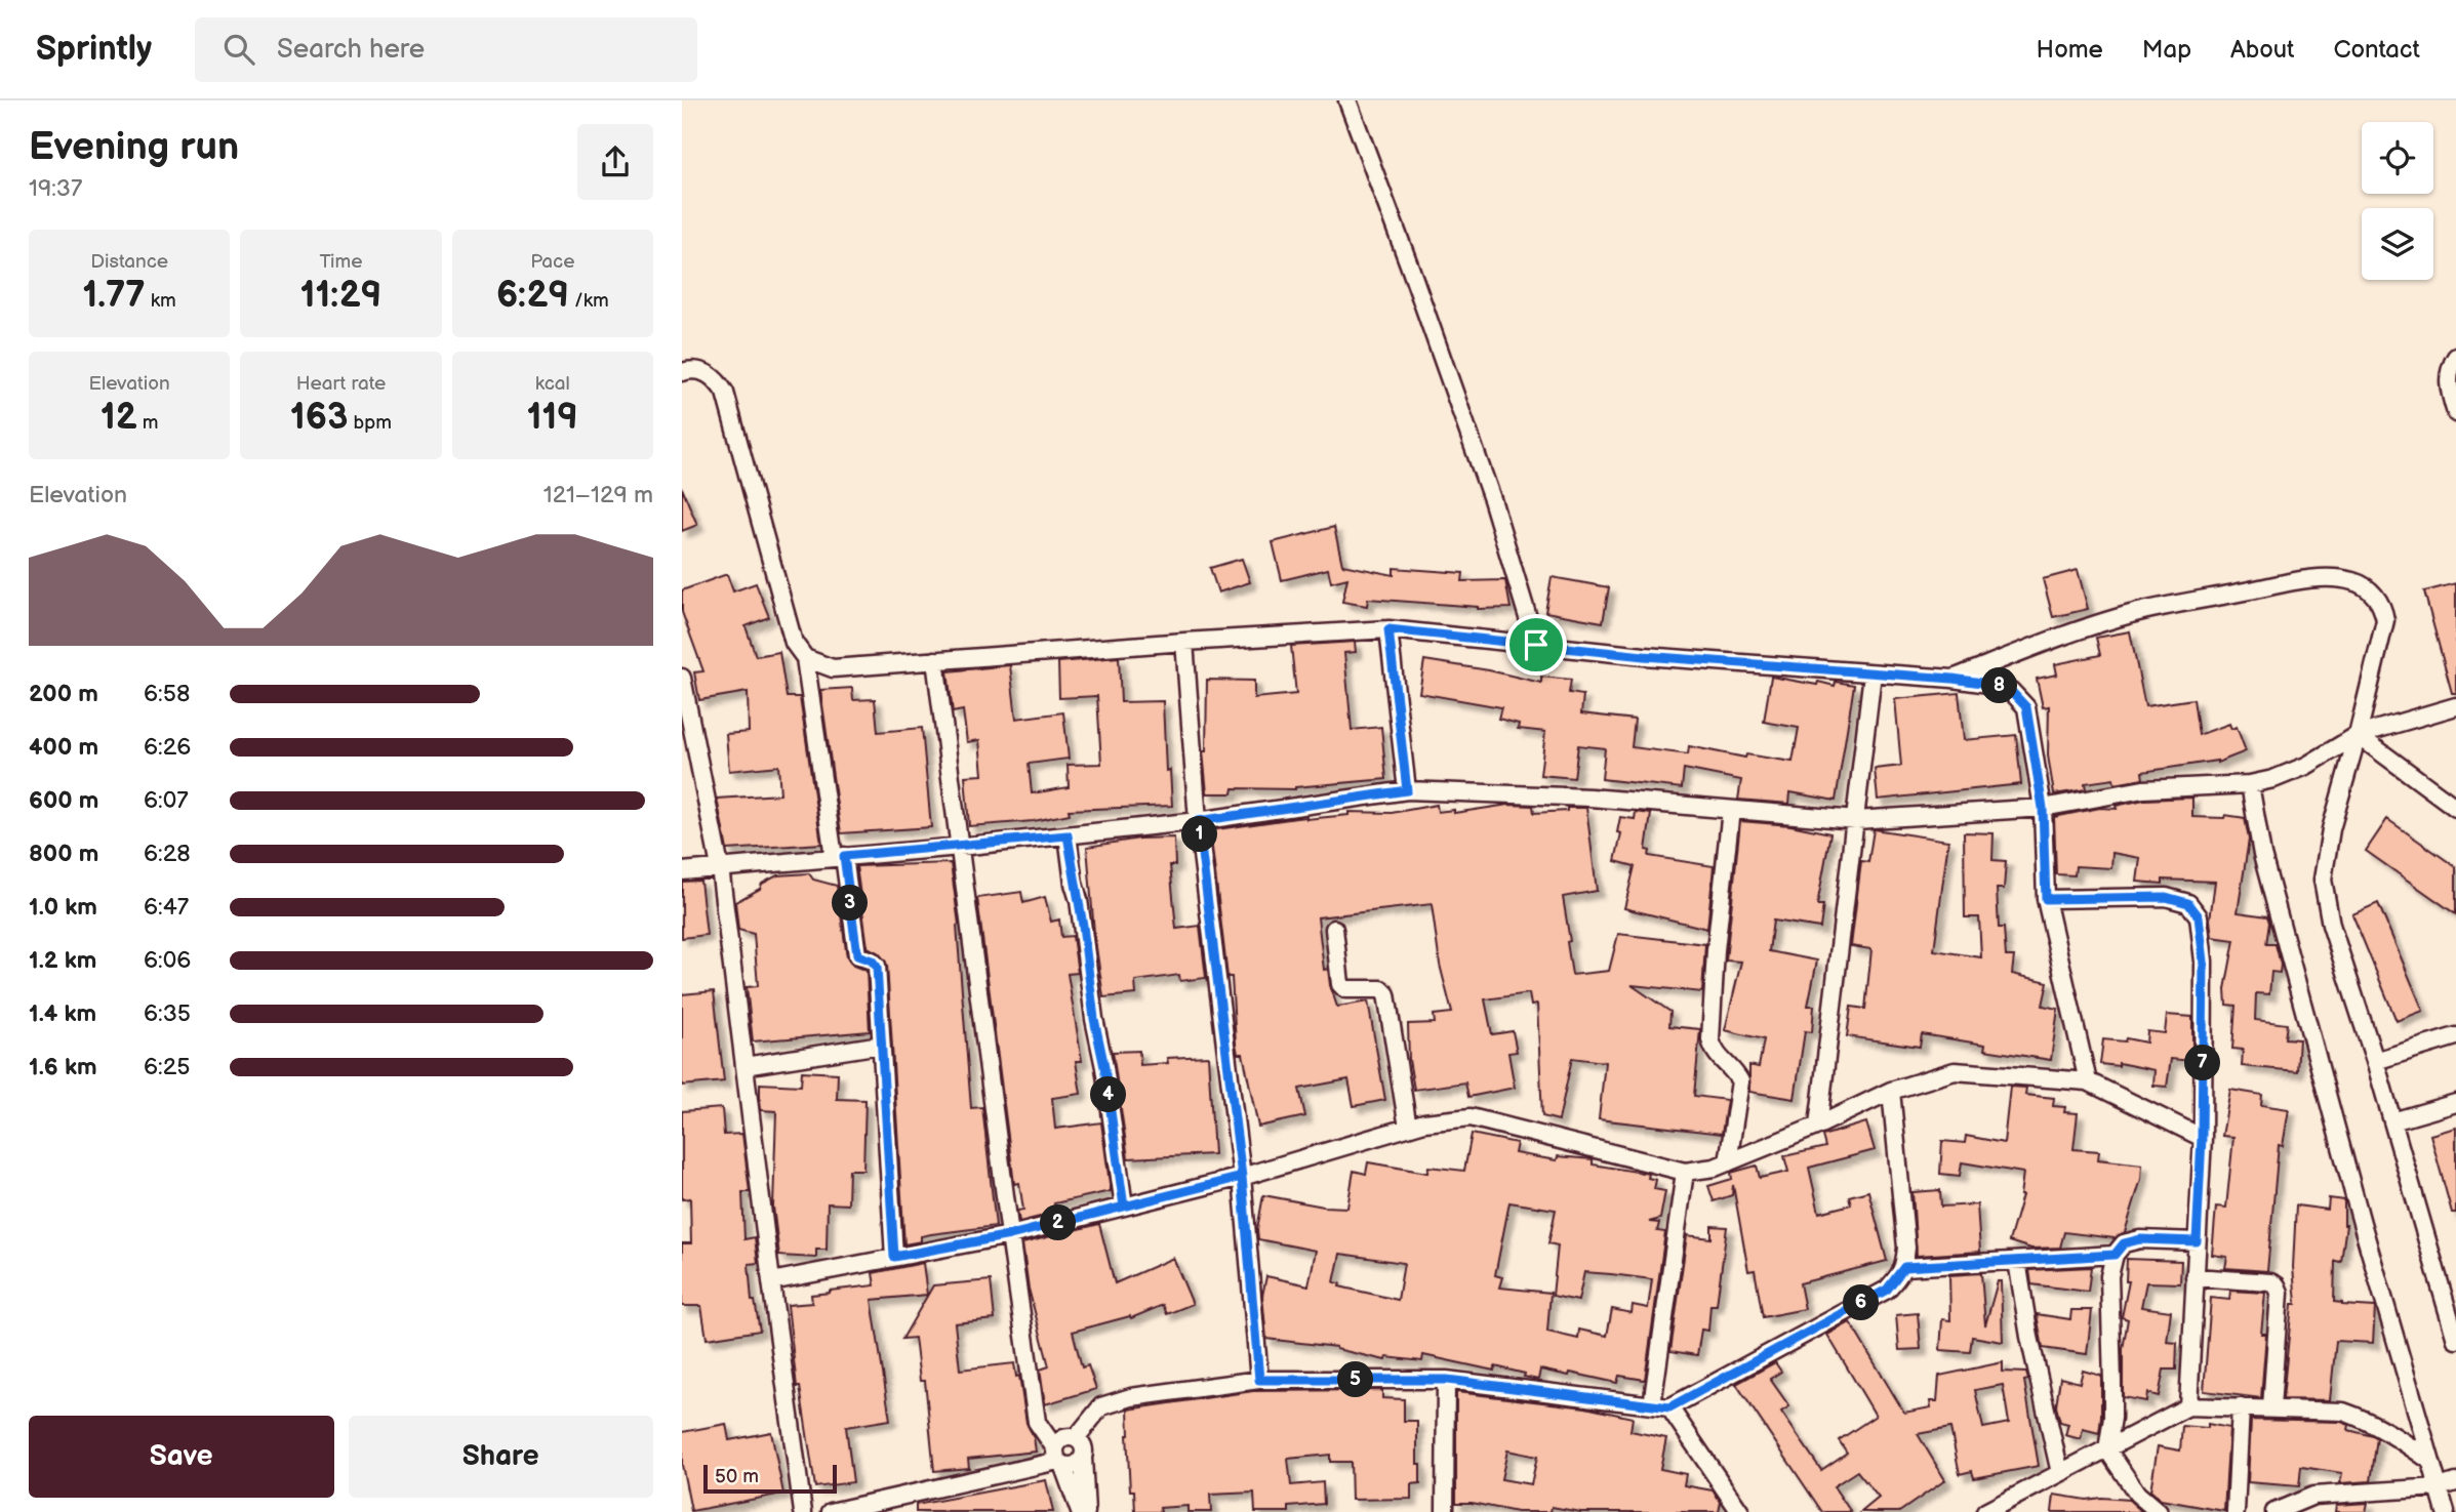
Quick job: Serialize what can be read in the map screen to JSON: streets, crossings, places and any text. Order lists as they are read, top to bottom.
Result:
{
  "scale_bar": "50 m",
  "page": {
    "header": "Sprintly",
    "search": "Search here",
    "nav": [
      "Home",
      "Map",
      "About",
      "Contact"
    ],
    "heading": ["Evening run", "19:37"],
    "stats": [
      ["Distance", "1.77 km"],
      ["Time", "11:29"],
      ["Pace", "6:29 /km"],
      ["Elevation", "12 m"],
      ["Heart rate", "163 bpm"],
      ["kcal", "119"]
    ],
    "chart": ["Elevation", "121–129 m"],
    "list": [
      {
        "name": "200 m",
        "note": "6:58"
      },
      {
        "name": "400 m",
        "note": "6:26"
      },
      {
        "name": "600 m",
        "note": "6:07"
      },
      {
        "name": "800 m",
        "note": "6:28"
      },
      {
        "name": "1.0 km",
        "note": "6:47"
      },
      {
        "name": "1.2 km",
        "note": "6:06"
      },
      {
        "name": "1.4 km",
        "note": "6:35"
      },
      {
        "name": "1.6 km",
        "note": "6:25"
      }
    ],
    "pins": [
      "8",
      "1",
      "3",
      "7",
      "4",
      "2",
      "6",
      "5"
    ],
    "buttons": ["Save", "Share"],
    "scale": "50 m"
  }
}
